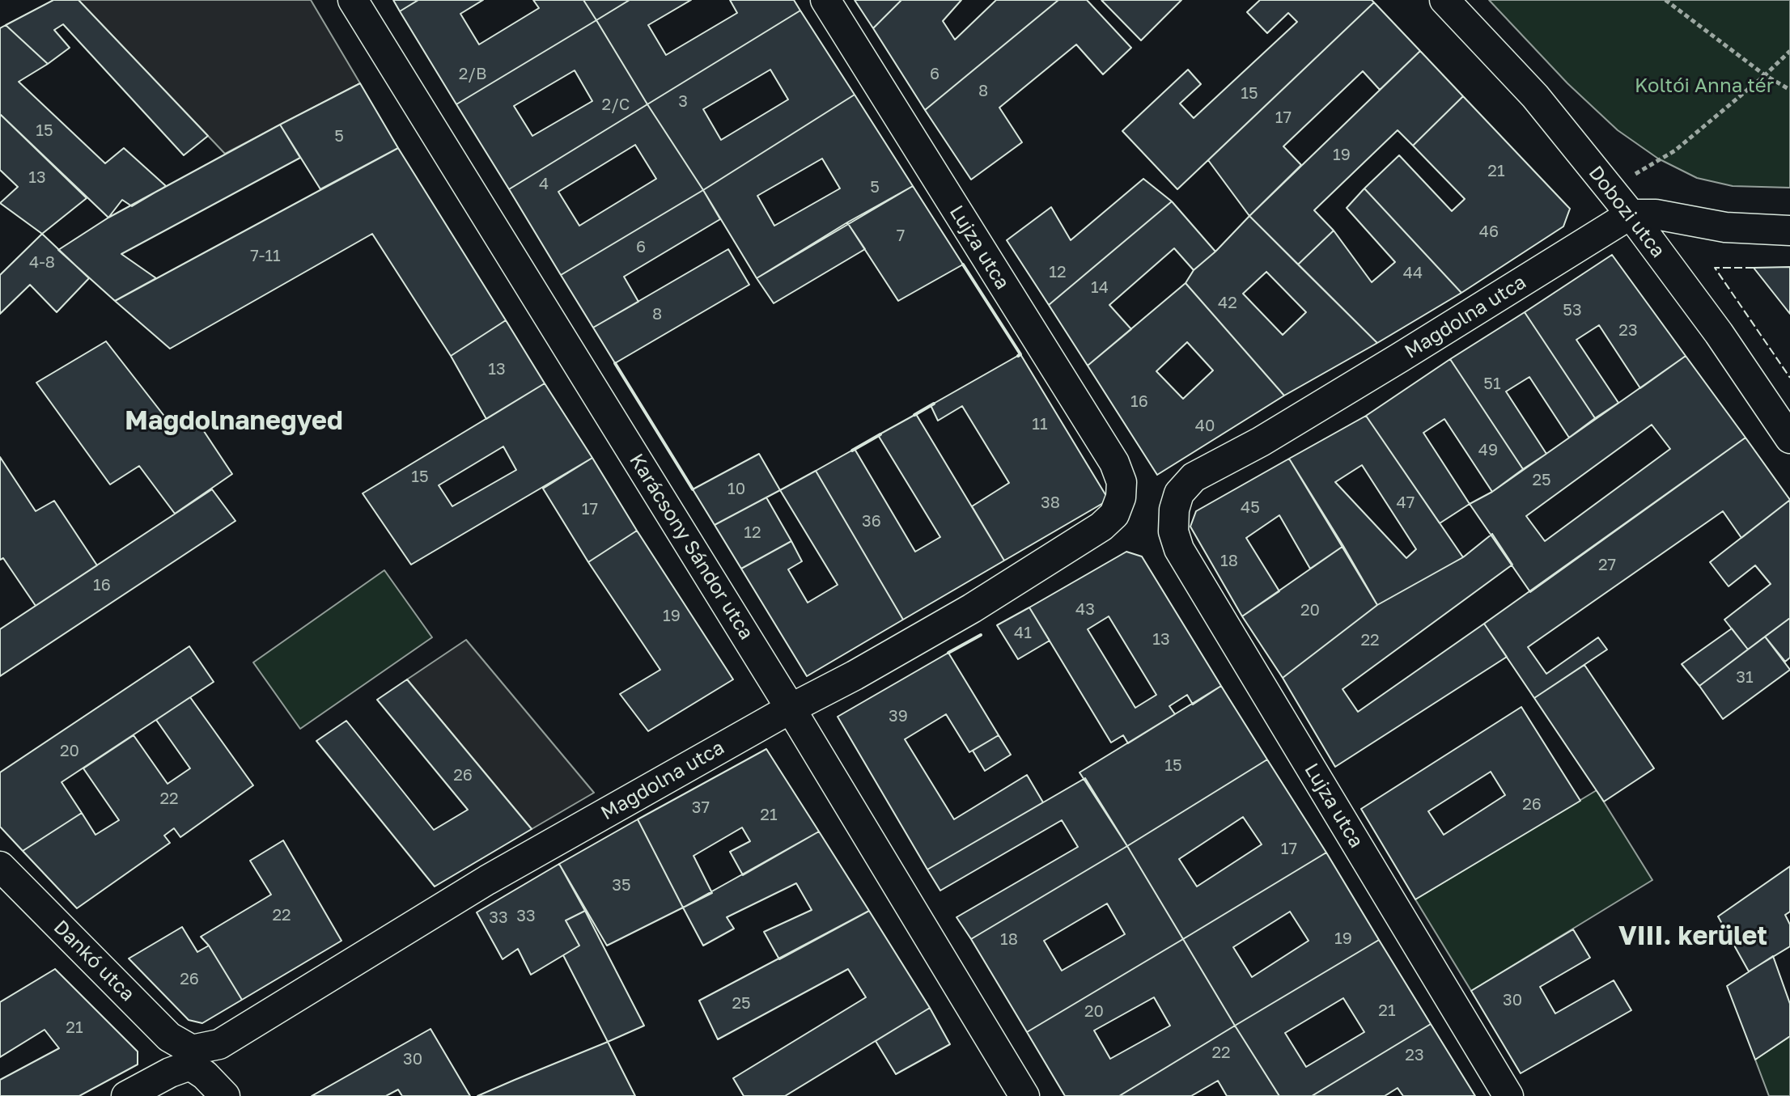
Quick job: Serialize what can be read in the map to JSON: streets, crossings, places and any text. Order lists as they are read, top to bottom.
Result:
{
  "streets": {
    "street": [
      "Dobozi utca",
      "Lujza utca",
      "Magdolna utca",
      "Karácsony Sándor utca",
      "Dankó utca"
    ]
  },
  "crossings": [
    ["Dobozi utca", "Magdolna utca"],
    ["Lujza utca", "Magdolna utca"],
    ["Magdolna utca", "Karácsony Sándor utca"],
    ["Magdolna utca", "Dankó utca"]
  ],
  "districts": ["Magdolnanegyed", "VIII. kerület"],
  "parks": ["Koltói Anna tér"],
  "house_numbers": [
    "2/B",
    "6",
    "8",
    "15",
    "3",
    "2/C",
    "17",
    "15",
    "5",
    "19",
    "21",
    "13",
    "4",
    "5",
    "46",
    "7",
    "6",
    "7-11",
    "4-8",
    "12",
    "44",
    "14",
    "42",
    "53",
    "8",
    "23",
    "13",
    "51",
    "16",
    "11",
    "40",
    "49",
    "15",
    "25",
    "10",
    "38",
    "47",
    "45",
    "17",
    "36",
    "12",
    "18",
    "27",
    "16",
    "43",
    "20",
    "19",
    "41",
    "13",
    "22",
    "31",
    "39",
    "20",
    "15",
    "26",
    "22",
    "26",
    "37",
    "21",
    "17",
    "35",
    "22",
    "33",
    "33",
    "19",
    "18",
    "26",
    "30",
    "25",
    "21",
    "20",
    "21",
    "22",
    "23",
    "30"
  ]
}
